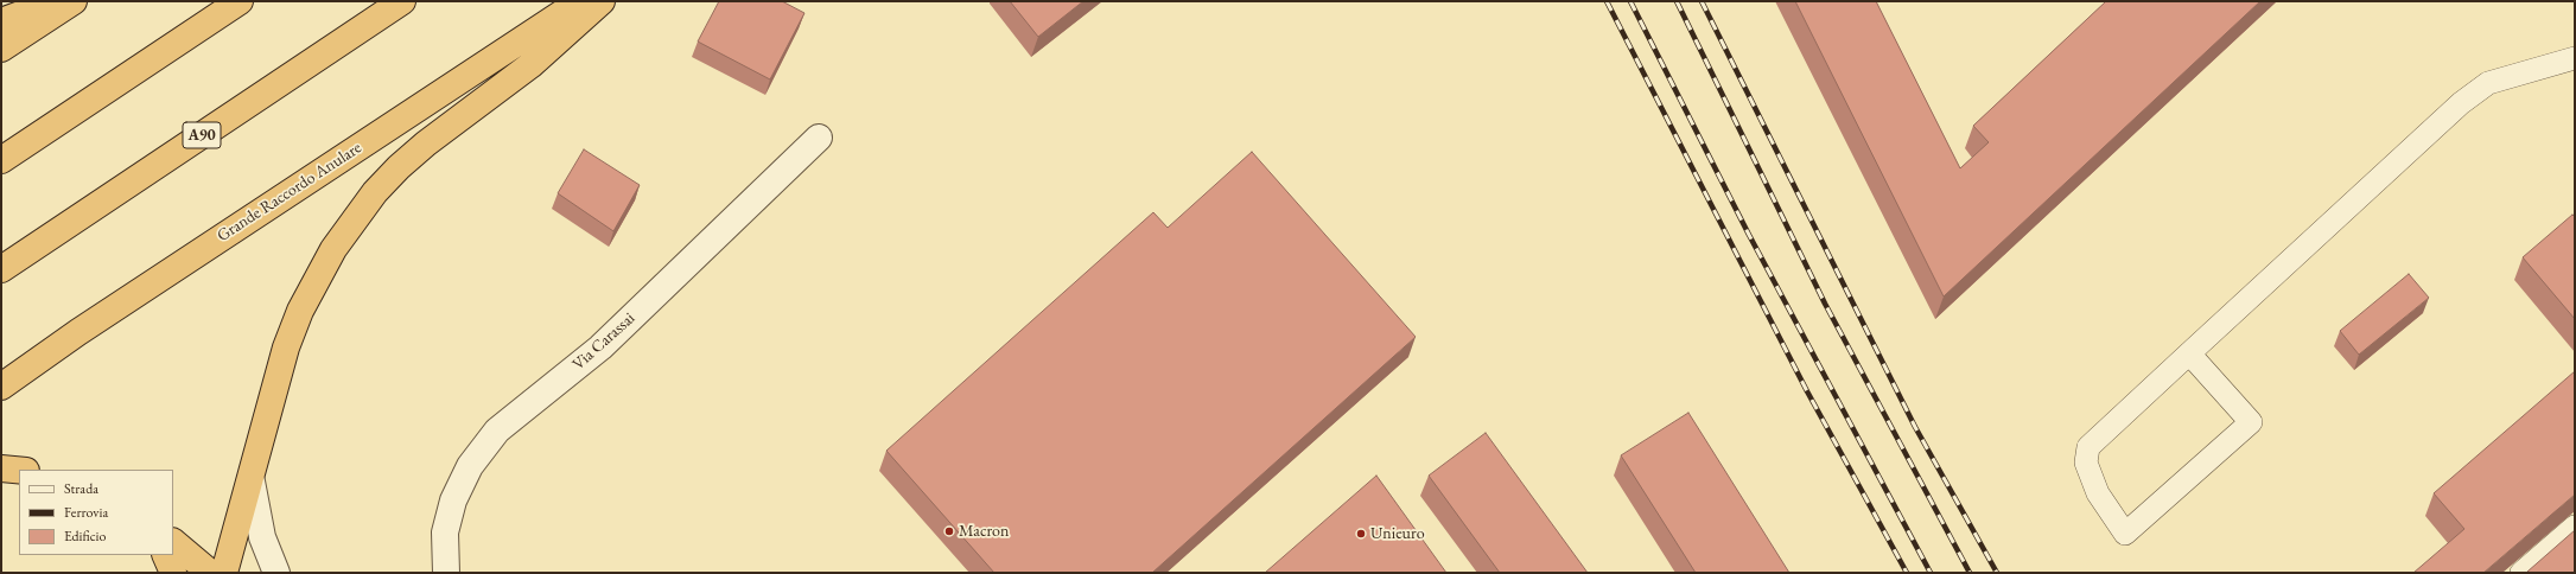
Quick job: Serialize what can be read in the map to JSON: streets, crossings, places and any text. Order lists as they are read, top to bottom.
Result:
{
  "streets": {
    "highway": ["A90", "Grande Raccordo Anulare"],
    "street": ["Via Carassai"]
  },
  "places": ["Macron", "Unieuro"],
  "legend": ["Strada", "Ferrovia", "Edificio"]
}
